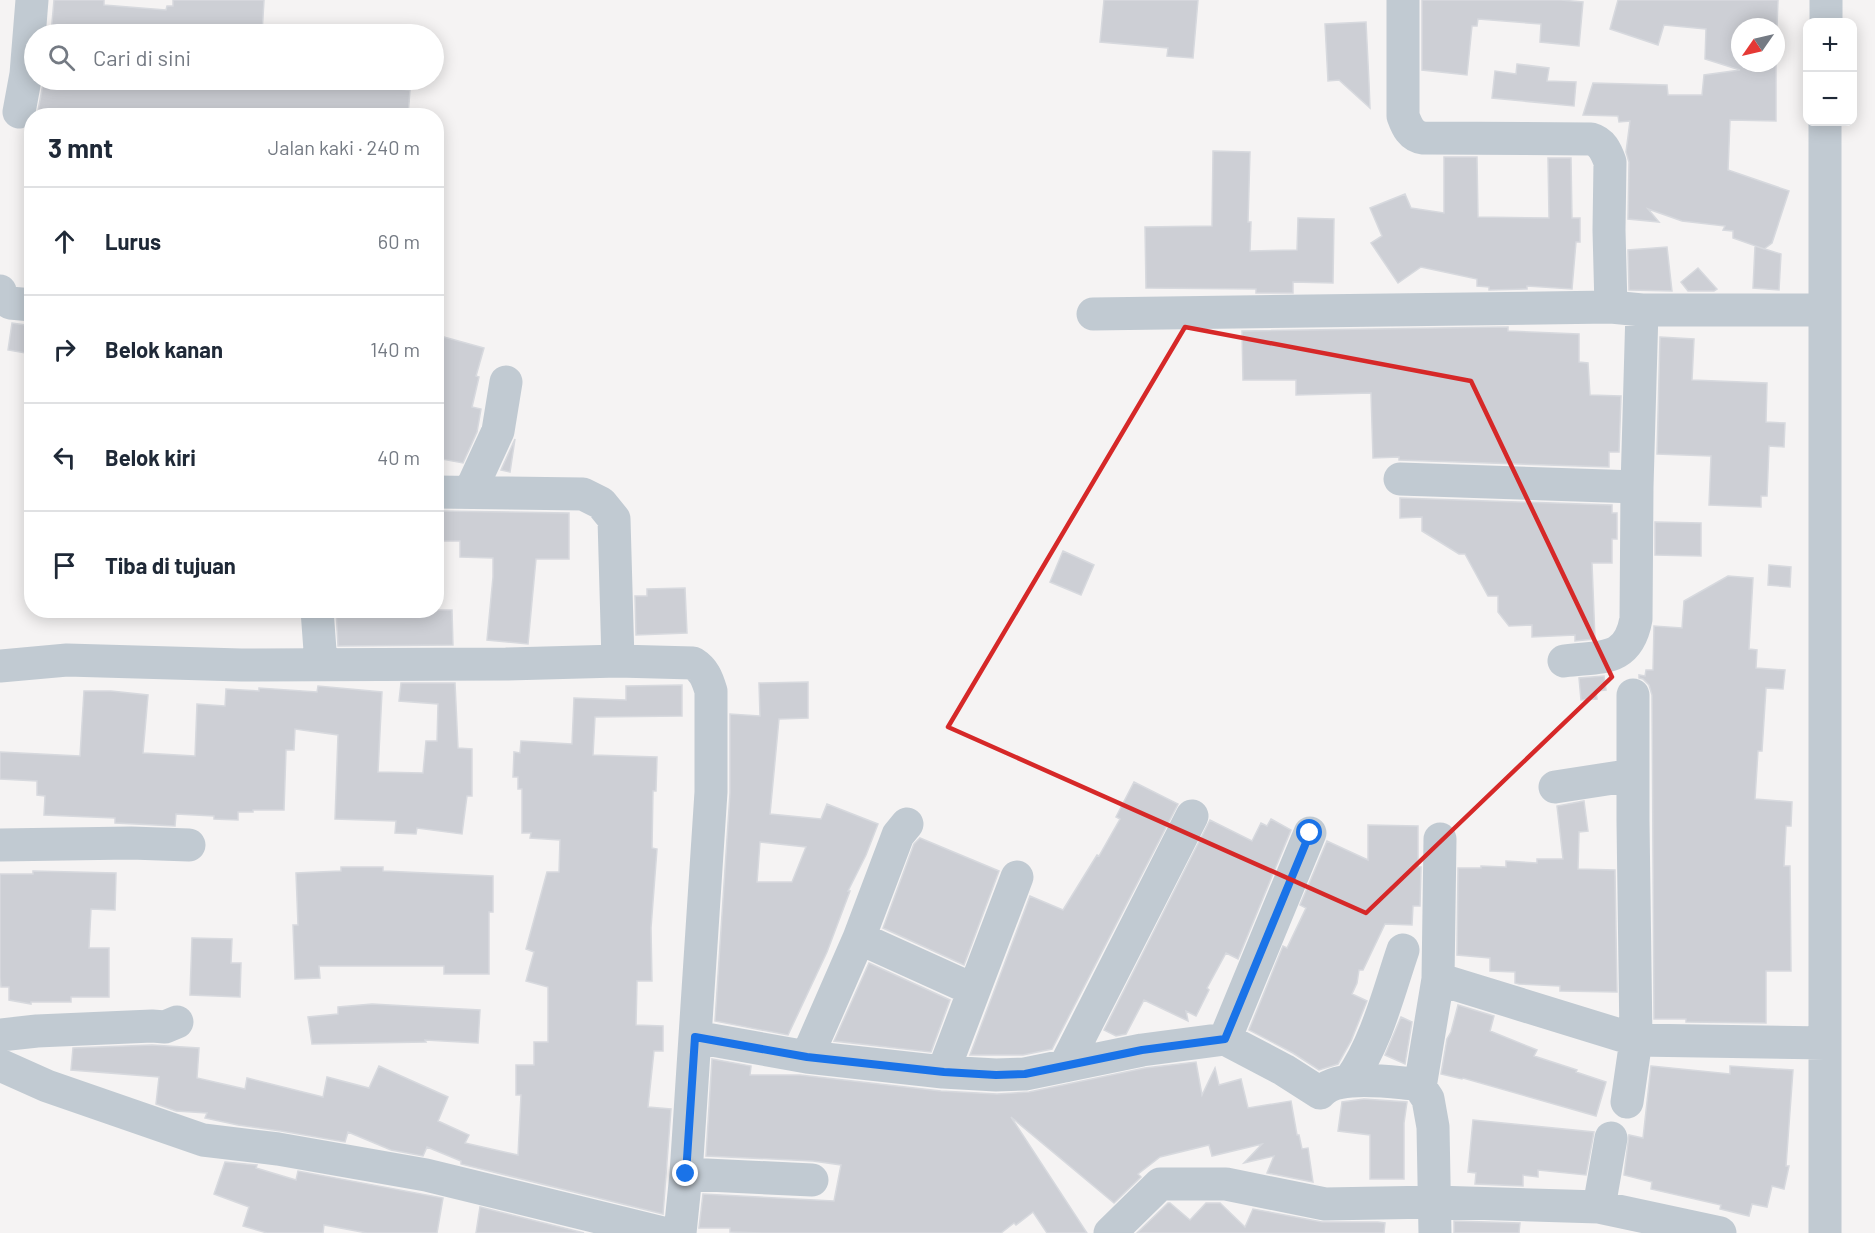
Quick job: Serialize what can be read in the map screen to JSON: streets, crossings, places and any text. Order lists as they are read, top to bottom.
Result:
{
  "north": "bottom left",
  "page": {
    "map_buttons": ["+", "−"],
    "search": "Cari di sini",
    "heading": ["3 mnt", "Jalan kaki · 240 m"],
    "list": [
      ["Lurus", "60 m"],
      ["Belok kanan", "140 m"],
      ["Belok kiri", "40 m"],
      "Tiba di tujuan"
    ]
  }
}
